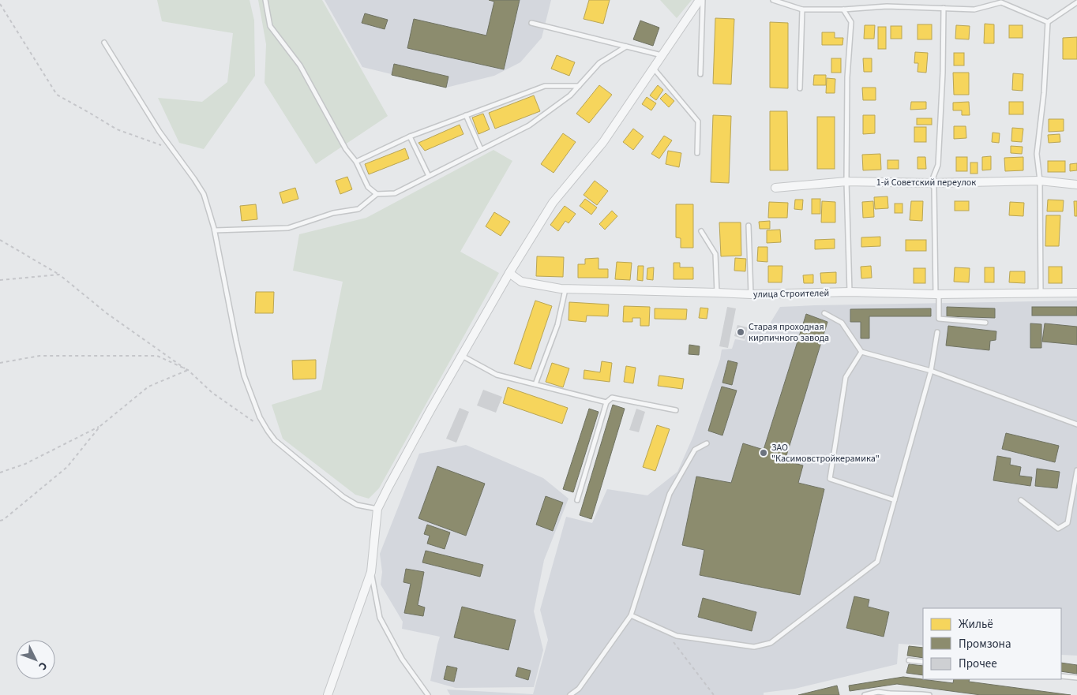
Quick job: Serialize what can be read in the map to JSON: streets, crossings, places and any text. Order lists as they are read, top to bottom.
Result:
{
  "streets": {
    "street": ["1-й Советский переулок", "улица Строителей"]
  },
  "places": ["Старая проходная кирпичного завода", "ЗАО \"Касимовстройкерамика\""],
  "legend": ["Жильё", "Промзона", "Прочее"],
  "north": "bottom right"
}
